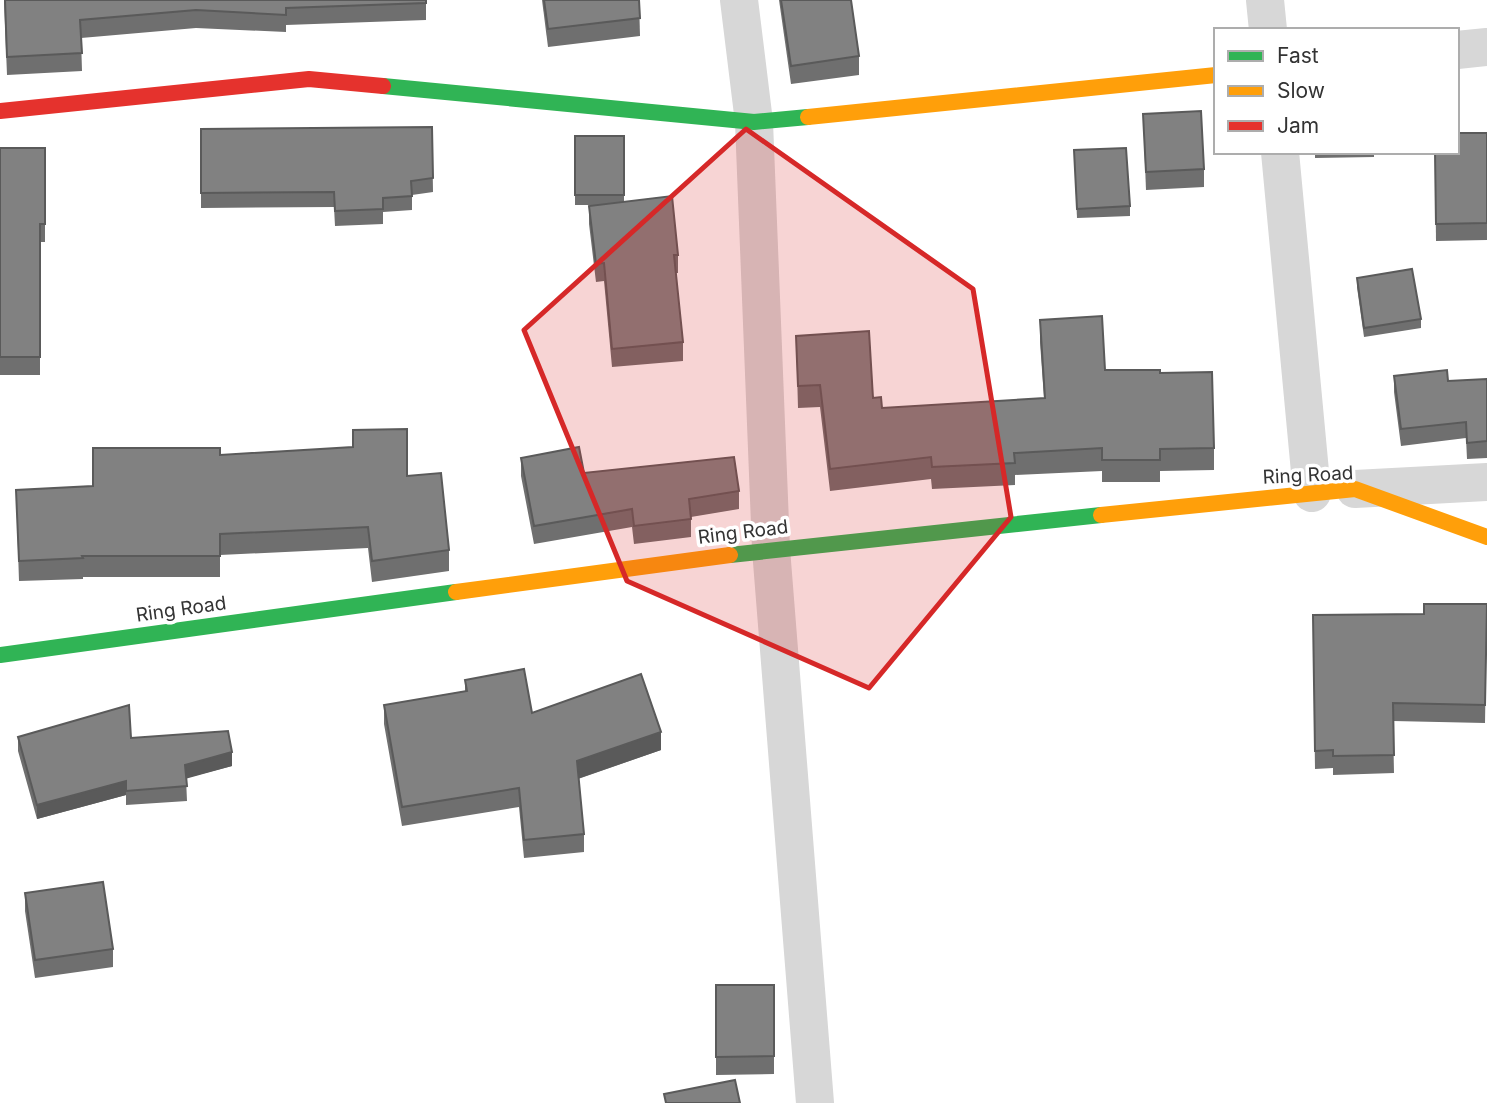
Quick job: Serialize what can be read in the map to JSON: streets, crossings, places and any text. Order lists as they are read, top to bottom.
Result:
{
  "streets": {
    "street": ["Ring Road"]
  },
  "legend": ["Fast", "Slow", "Jam"]
}
